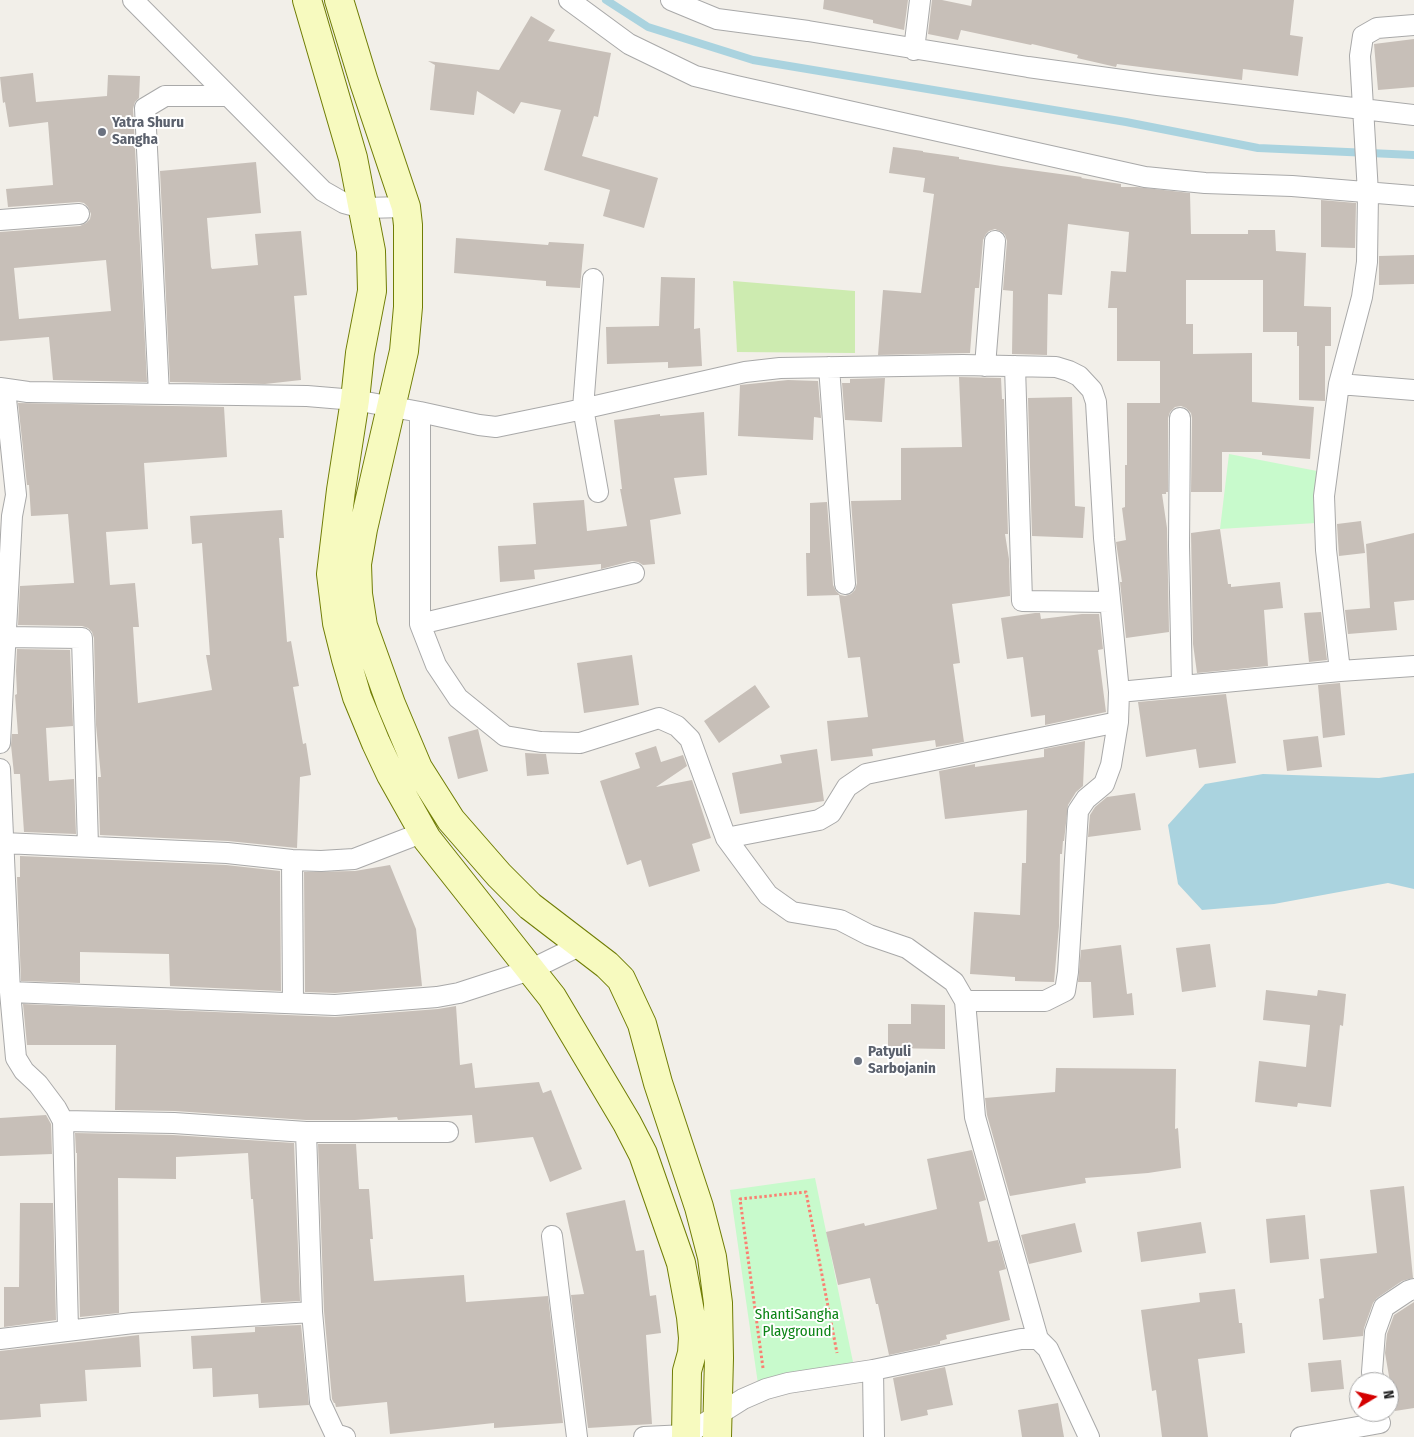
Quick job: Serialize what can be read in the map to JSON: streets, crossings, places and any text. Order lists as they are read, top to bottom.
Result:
{
  "parks": ["ShantiSangha Playground"],
  "places": ["Yatra Shuru Sangha", "Patyuli Sarbojanin"],
  "north": "right"
}
